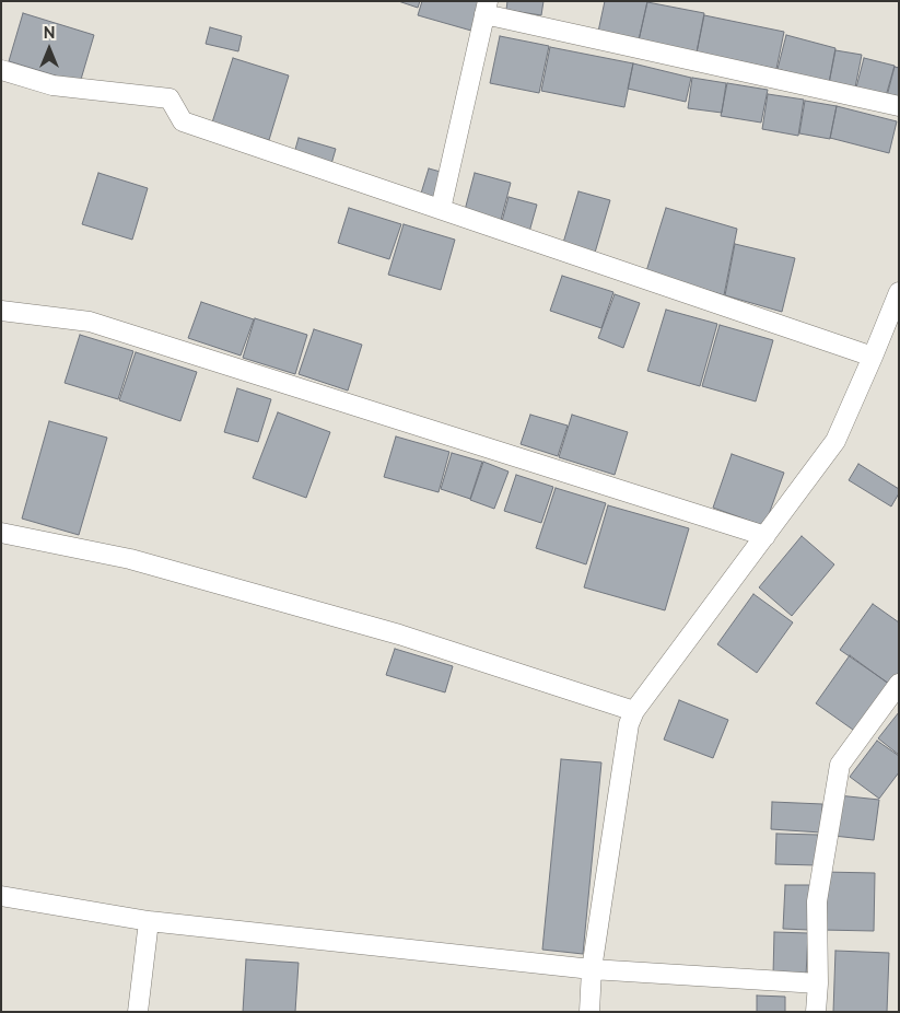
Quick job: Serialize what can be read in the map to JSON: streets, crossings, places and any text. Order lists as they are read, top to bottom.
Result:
{
  "north": "top"
}
